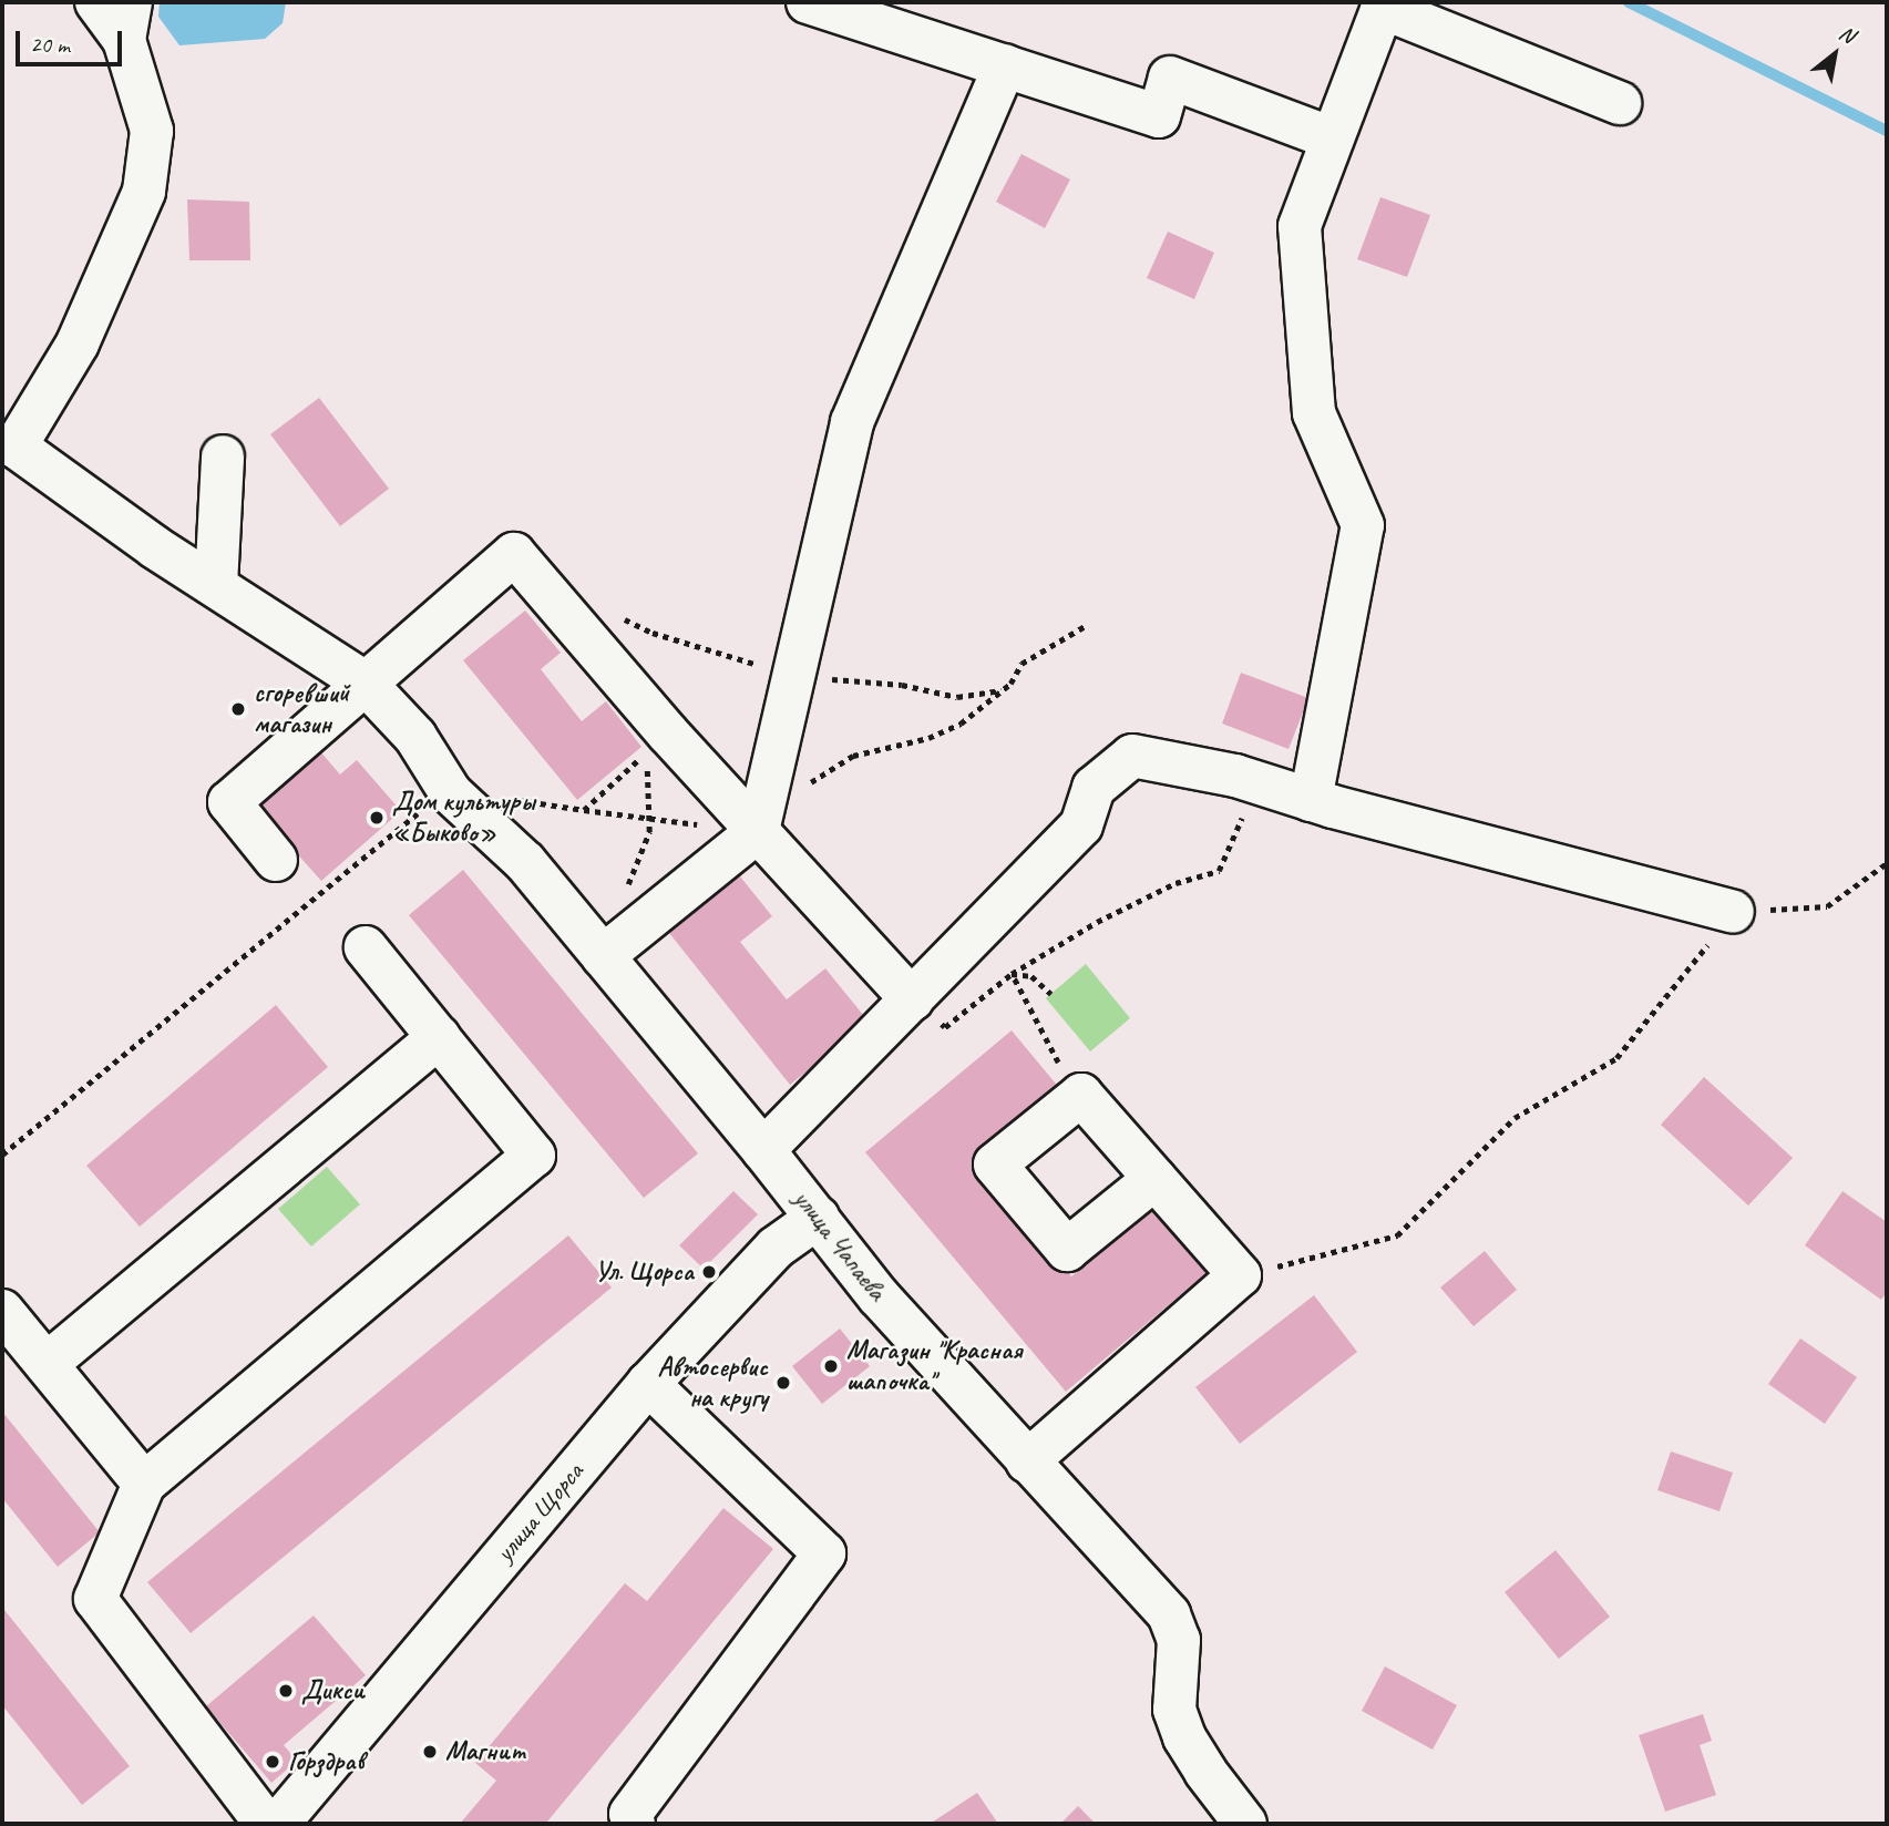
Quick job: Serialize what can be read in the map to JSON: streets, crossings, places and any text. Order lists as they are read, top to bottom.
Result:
{
  "streets": {
    "street": ["улица Чапаева", "улица Щорса"]
  },
  "crossings": [
    ["улица Чапаева", "улица Щорса"]
  ],
  "places": [
    "сгоревший магазин",
    "Дом культуры «Быково»",
    "Ул. Щорса",
    "Магазин \"Красная шапочка\"",
    "Автосервис на кругу",
    "Дикси",
    "Магнит",
    "Горздрав"
  ],
  "scale_bar": "20 m",
  "north": "top right"
}
